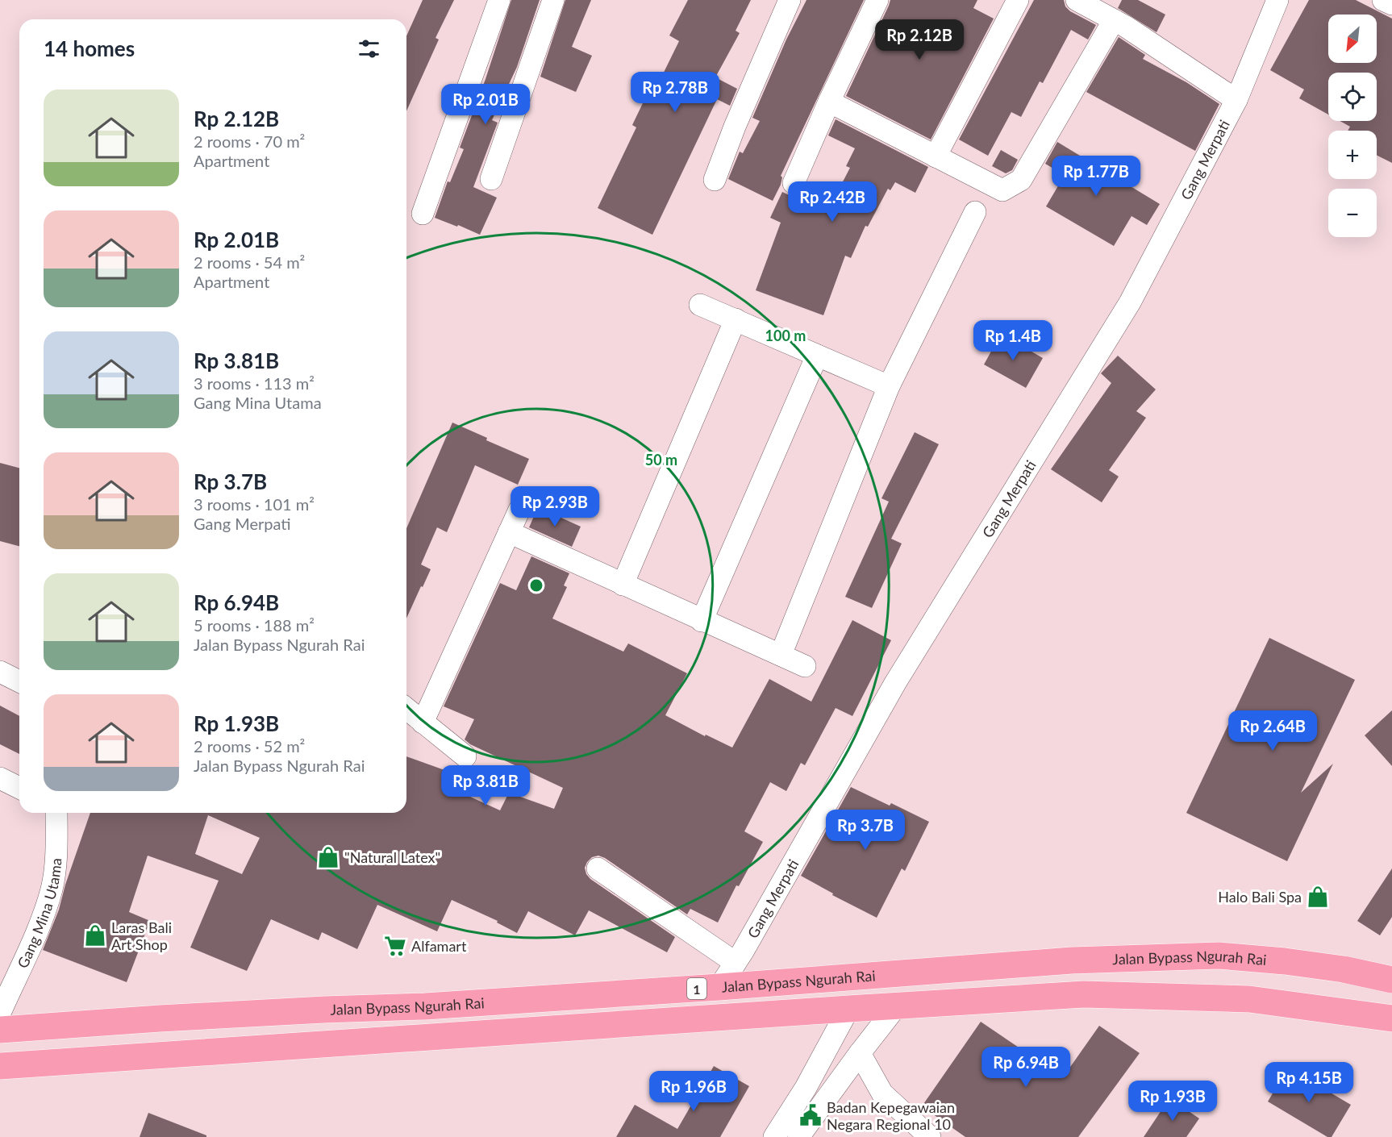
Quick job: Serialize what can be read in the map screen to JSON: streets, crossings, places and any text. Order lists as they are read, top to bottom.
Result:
{
  "streets": {
    "highway": ["Jalan Bypass Ngurah Rai", "1"],
    "street": ["Gang Merpati", "Gang Mina Utama"]
  },
  "crossings": [
    ["Gang Merpati", "Jalan Bypass Ngurah Rai"]
  ],
  "places": {
    "shop": ["\"Natural Latex\"", "Halo Bali Spa", "Laras Bali Art Shop"],
    "supermarket": ["Alfamart"],
    "public building": ["Badan Kepegawaian Negara Regional 10"]
  },
  "north": "bottom left",
  "page": {
    "map_buttons": ["+", "−"],
    "price": [
      "Rp 2.12B",
      "Rp 2.78B",
      "Rp 2.01B",
      "Rp 1.77B",
      "Rp 2.42B",
      "Rp 1.4B",
      "Rp 2.93B",
      "Rp 2.64B",
      "Rp 3.81B",
      "Rp 3.7B",
      "Rp 6.94B",
      "Rp 4.15B",
      "Rp 1.96B",
      "Rp 1.93B"
    ],
    "heading": "14 homes",
    "list": [
      {
        "name": "Rp 2.12B",
        "note": "2 rooms · 70 m² · Apartment"
      },
      {
        "name": "Rp 2.01B",
        "note": "2 rooms · 54 m² · Apartment"
      },
      {
        "name": "Rp 3.81B",
        "note": "3 rooms · 113 m² · Gang Mina Utama"
      },
      {
        "name": "Rp 3.7B",
        "note": "3 rooms · 101 m² · Gang Merpati"
      },
      {
        "name": "Rp 6.94B",
        "note": "5 rooms · 188 m² · Jalan Bypass Ngurah Rai"
      },
      {
        "name": "Rp 1.93B",
        "note": "2 rooms · 52 m² · Jalan Bypass Ngurah Rai"
      }
    ]
  },
  "rings": ["100 m", "50 m"]
}
